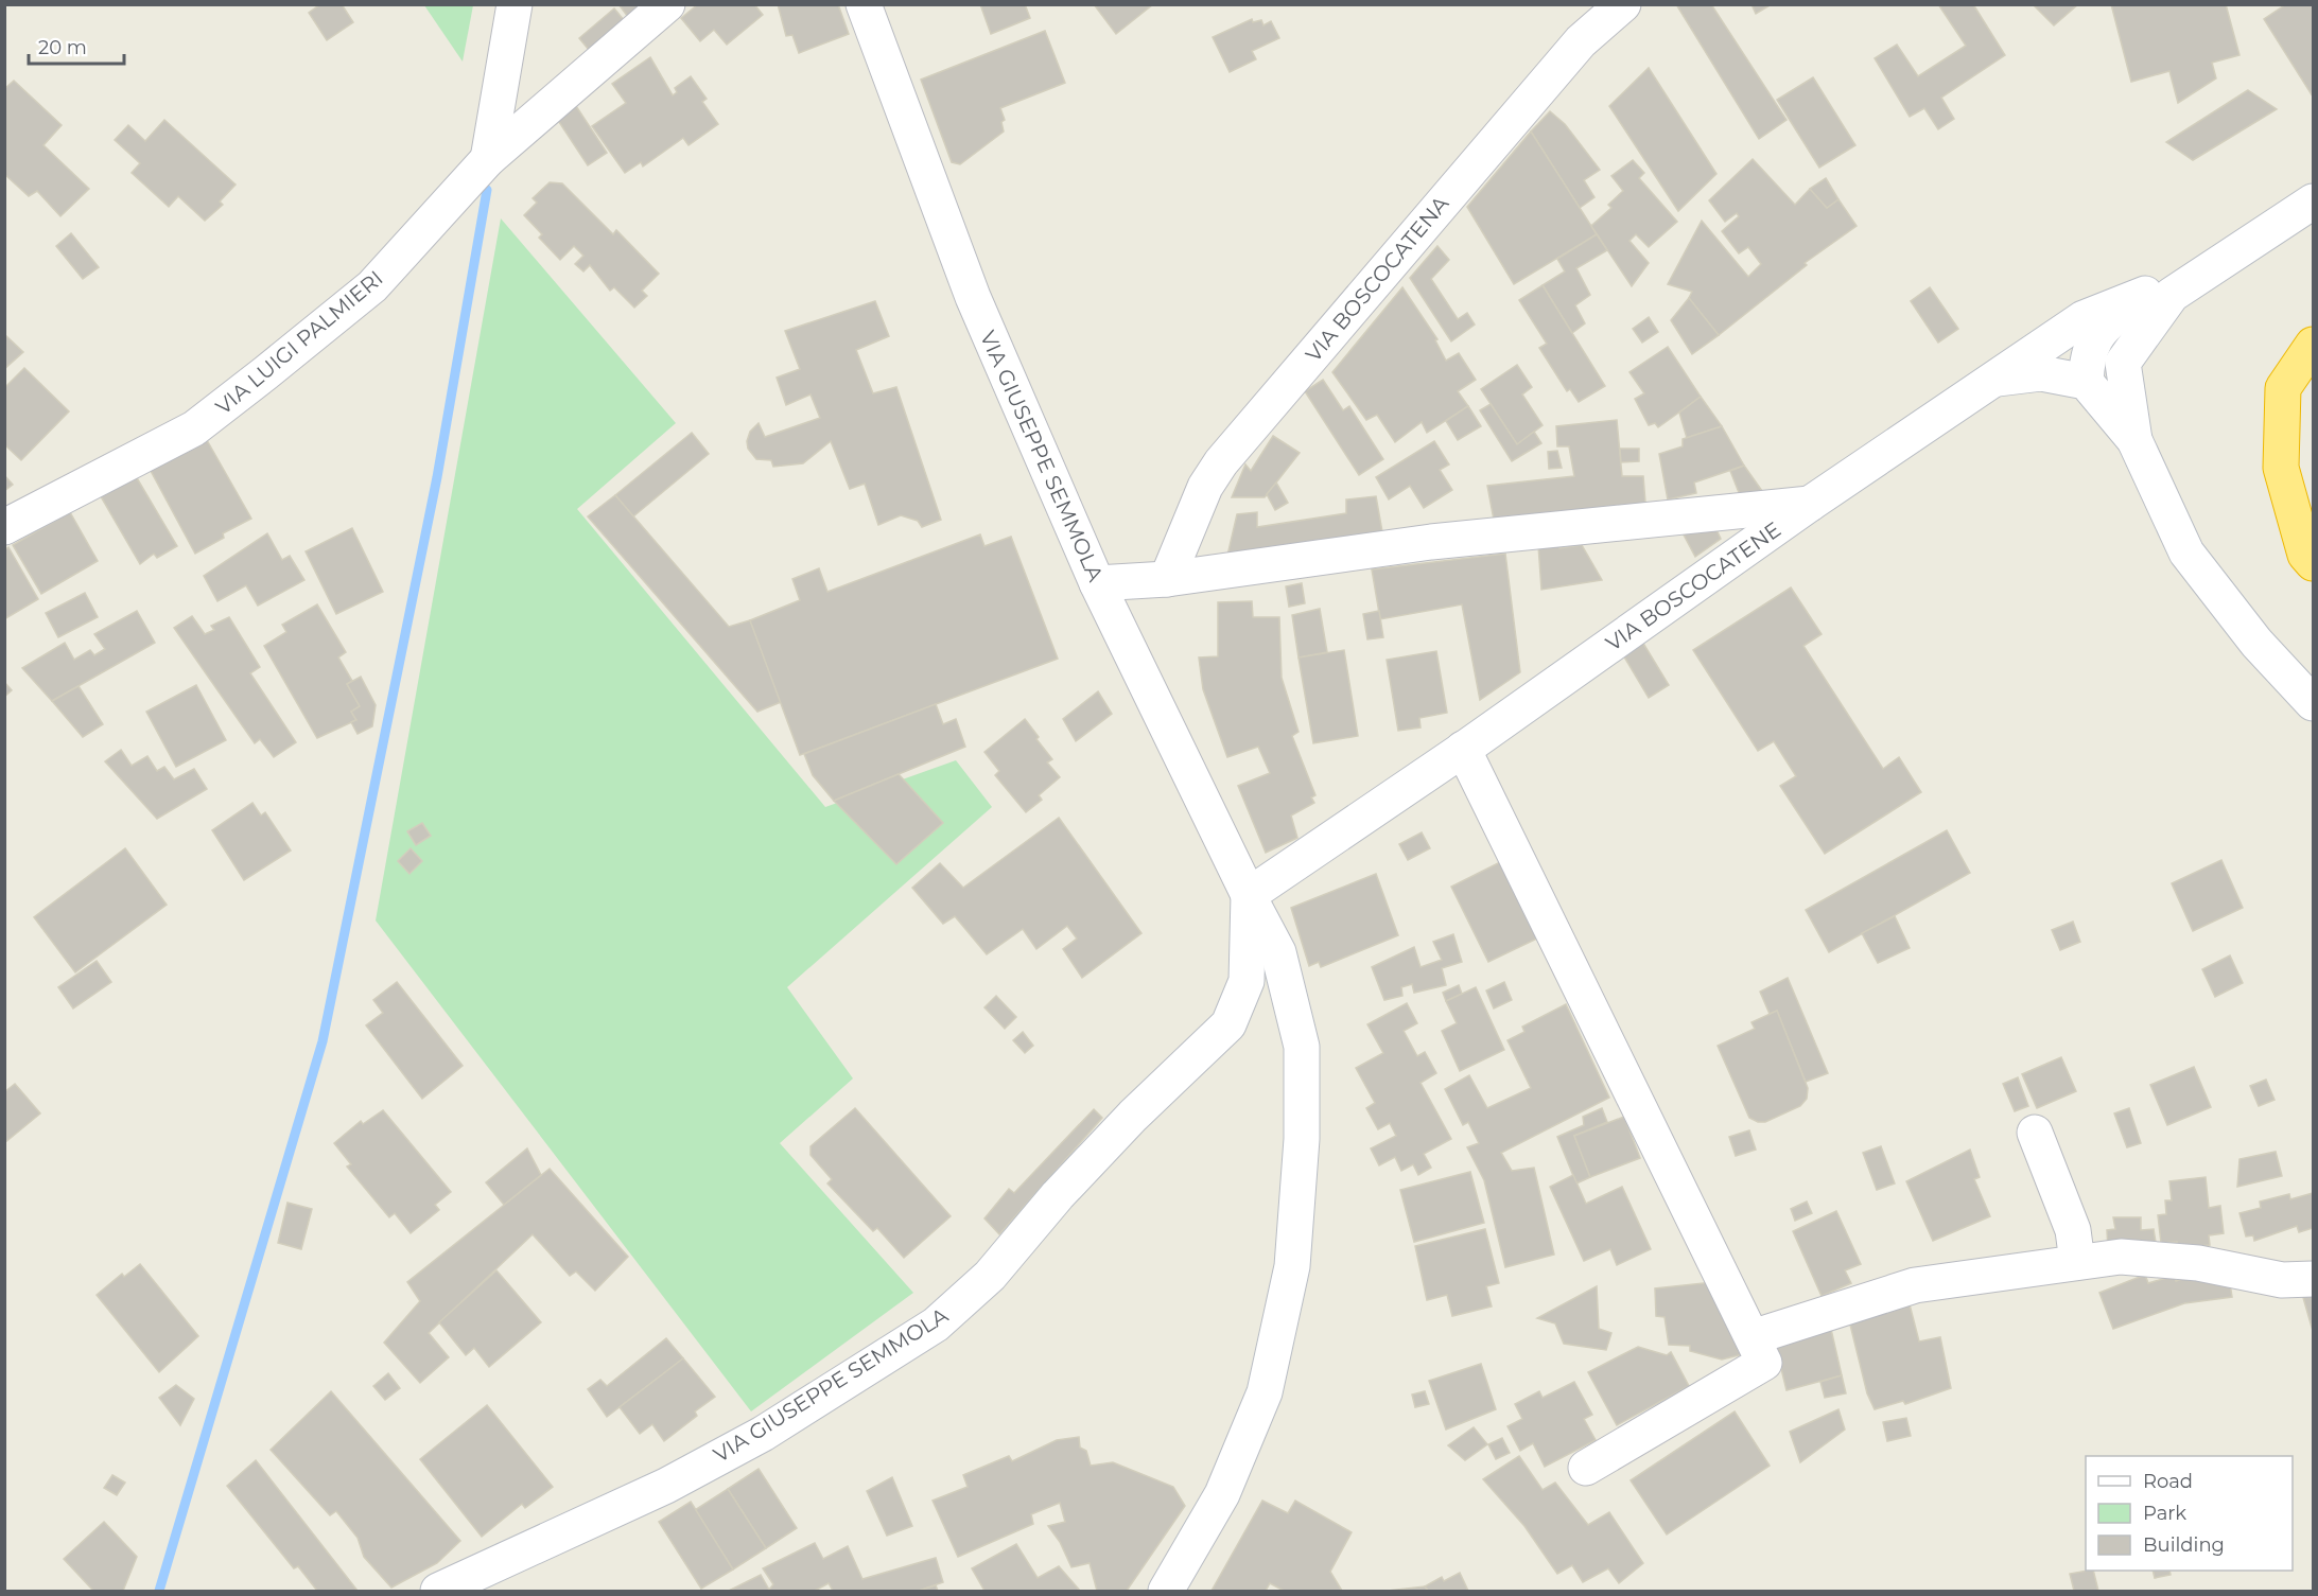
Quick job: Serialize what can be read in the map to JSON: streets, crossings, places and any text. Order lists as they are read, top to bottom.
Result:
{
  "streets": {
    "street": [
      "VIA BOSCOCATENA",
      "VIA LUIGI PALMIERI",
      "VIA GIUSEPPE SEMMOLA",
      "VIA BOSCOCATENE"
    ]
  },
  "crossings": [
    ["VIA GIUSEPPE SEMMOLA", "VIA BOSCOCATENE"]
  ],
  "legend": ["Road", "Park", "Building"],
  "scale_bar": "20 m"
}
